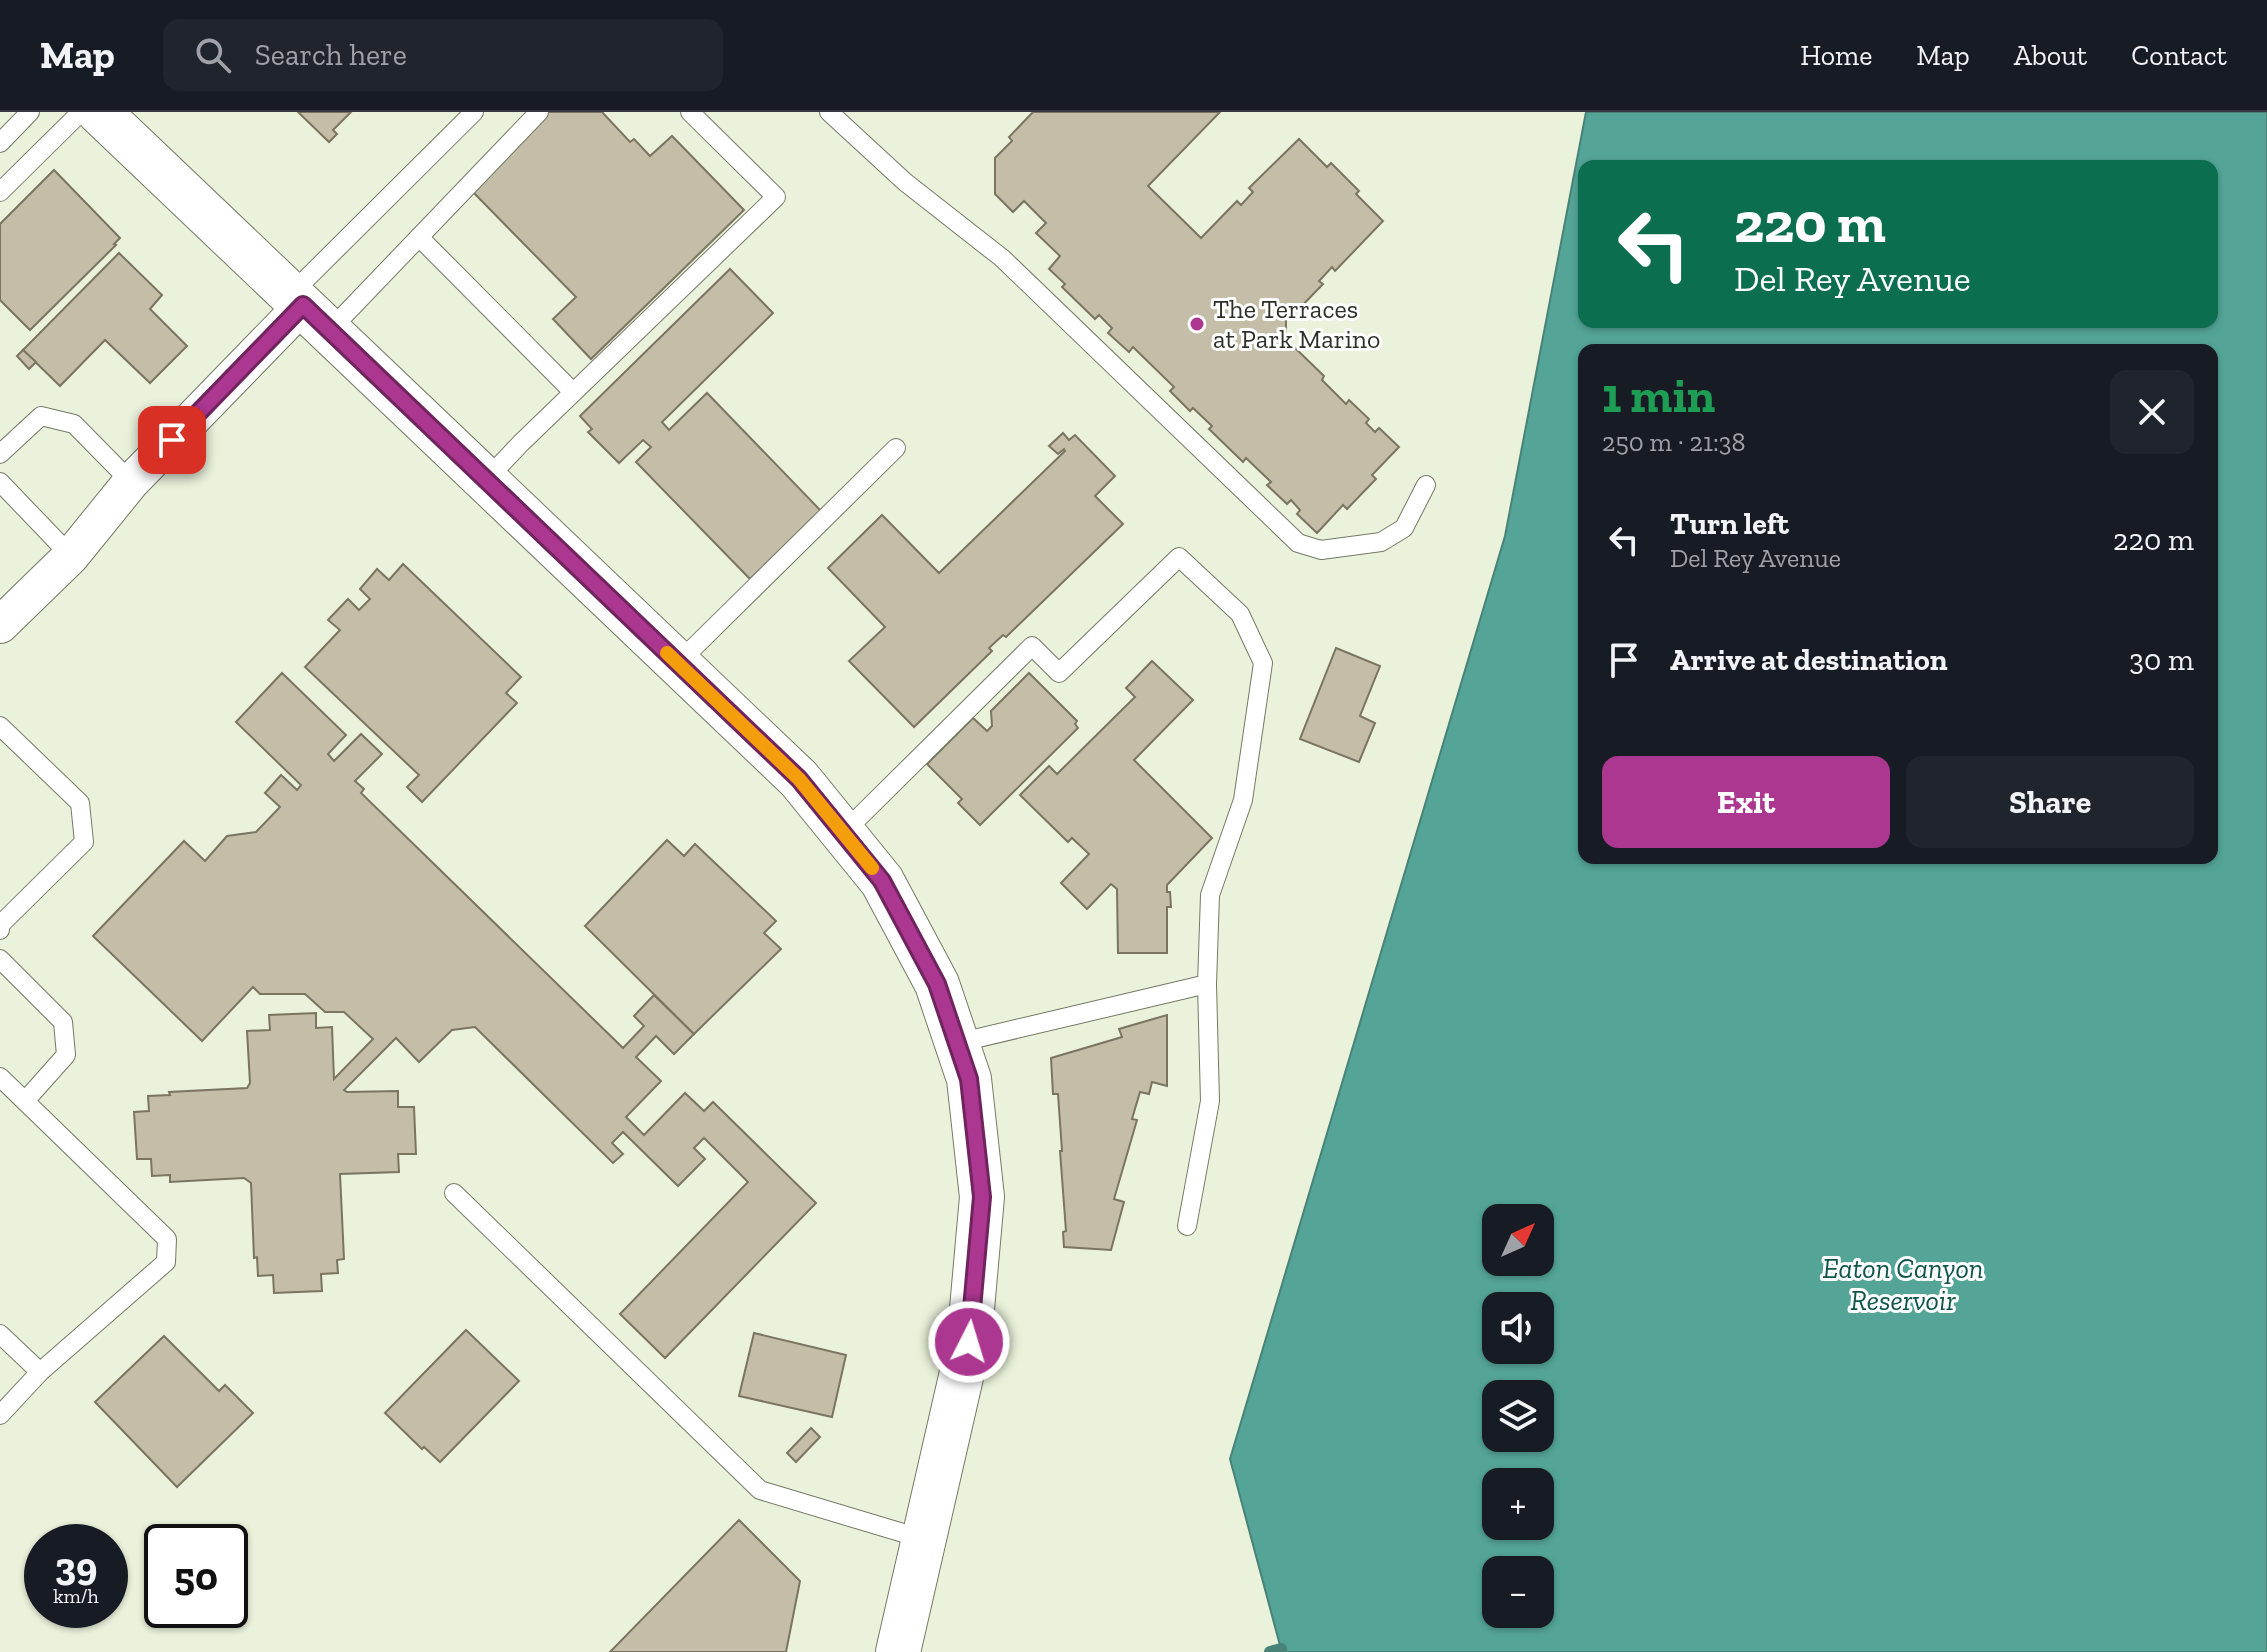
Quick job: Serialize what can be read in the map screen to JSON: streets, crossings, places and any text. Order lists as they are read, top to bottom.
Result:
{
  "water": ["Eaton Canyon Reservoir"],
  "places": ["The Terraces at Park Marino"],
  "north": "top right",
  "page": {
    "header": "Map",
    "search": "Search here",
    "nav": [
      "Home",
      "Map",
      "About",
      "Contact"
    ],
    "turn": ["220 m", "Del Rey Avenue"],
    "heading": ["1 min", "250 m · 21:38"],
    "list": [
      {
        "name": "Turn left",
        "note": "Del Rey Avenue",
        "value": "220 m"
      },
      {
        "name": "Arrive at destination",
        "value": "30 m"
      }
    ],
    "buttons": ["Exit", "Share"],
    "map_buttons": ["+", "−"],
    "speed": "39 km/h",
    "limit": "50"
  }
}
